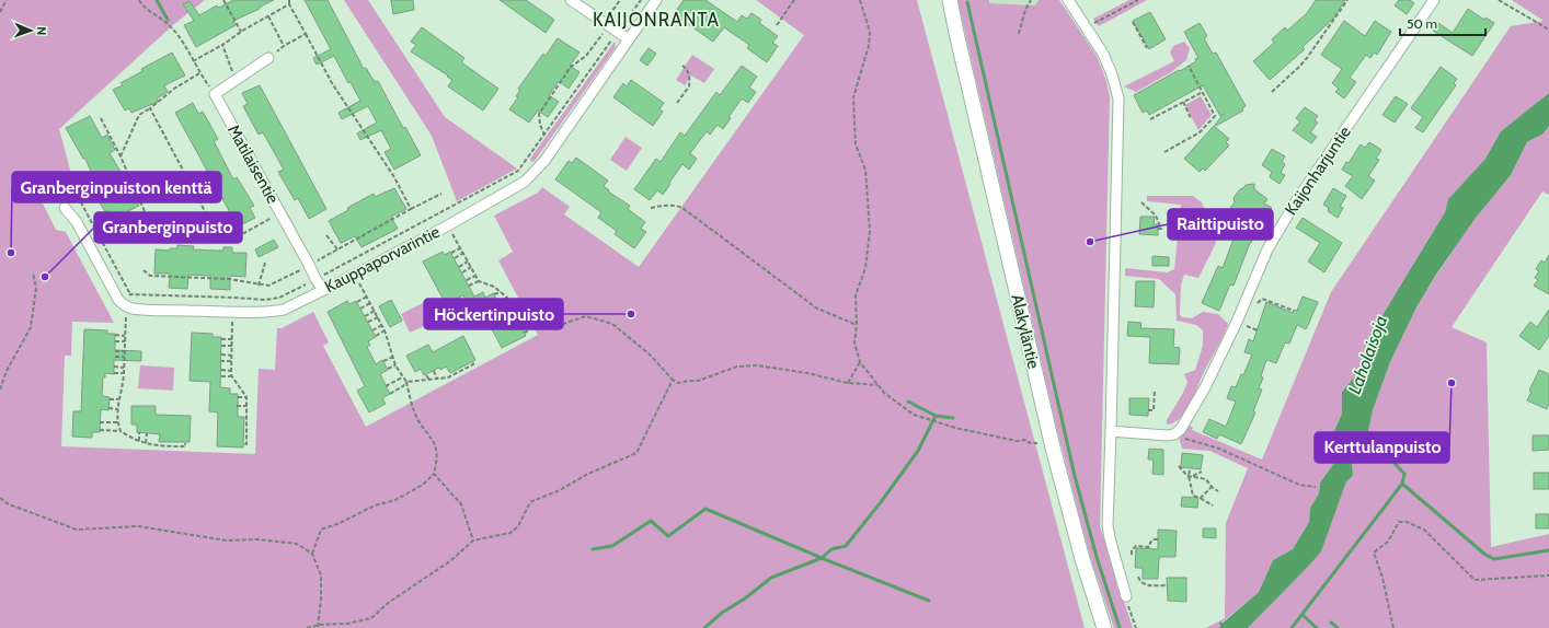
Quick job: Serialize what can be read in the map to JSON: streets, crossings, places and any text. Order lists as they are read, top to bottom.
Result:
{
  "streets": {
    "main road": ["Alakyläntie"],
    "street": ["Matilaisentie", "Kaijonharjuntie", "Kauppaporvarintie"]
  },
  "crossings": [
    ["Matilaisentie", "Kauppaporvarintie"]
  ],
  "districts": ["KAIJONRANTA"],
  "water": ["Laholaisoja"],
  "places": [
    "Raittipuisto",
    "Granberginpuiston kenttä",
    "Granberginpuisto",
    "Höckertinpuisto",
    "Kerttulanpuisto"
  ],
  "scale_bar": "50 m",
  "north": "right"
}
